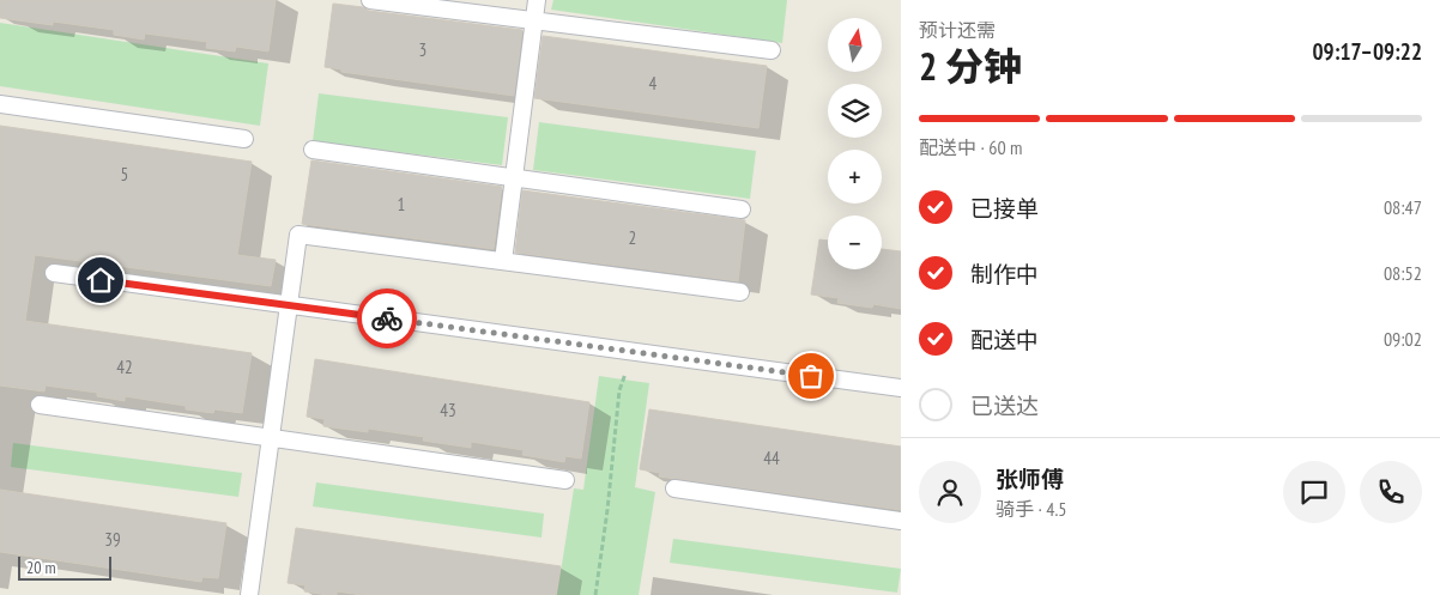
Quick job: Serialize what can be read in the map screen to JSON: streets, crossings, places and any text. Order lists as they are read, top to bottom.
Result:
{
  "house_numbers": [
    "3",
    "4",
    "5",
    "1",
    "2",
    "42",
    "43",
    "44",
    "39"
  ],
  "scale_bar": "20 m",
  "north": "top",
  "page": {
    "heading": ["2 分钟", "预计还需", "09:17–09:22"],
    "panel": ["张师傅", "骑手 · 4.5"],
    "map_buttons": ["+", "−"],
    "bar": "配送中 · 60 m",
    "list": [
      ["已接单", "08:47"],
      ["制作中", "08:52"],
      ["配送中", "09:02"],
      "已送达"
    ],
    "scale": "20 m"
  }
}
